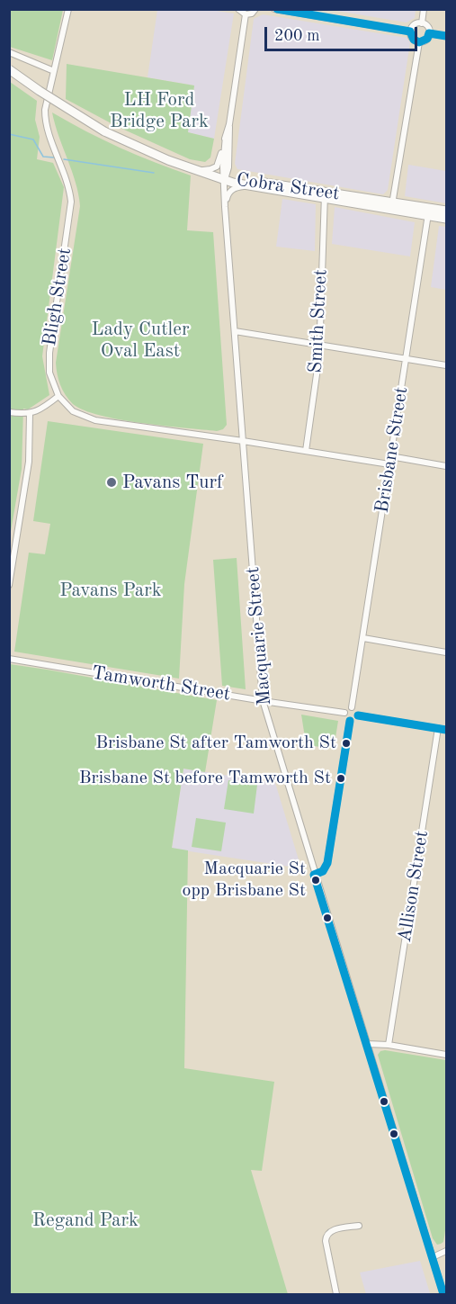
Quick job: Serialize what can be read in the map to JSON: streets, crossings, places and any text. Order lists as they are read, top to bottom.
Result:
{
  "streets": {
    "highway": ["Cobra Street"],
    "street": [
      "Bligh Street",
      "Smith Street",
      "Brisbane Street",
      "Macquarie Street",
      "Tamworth Street",
      "Allison Street"
    ]
  },
  "crossings": [
    ["Cobra Street", "Smith Street"],
    ["Cobra Street", "Brisbane Street"],
    ["Cobra Street", "Macquarie Street"],
    ["Bligh Street", "Smith Street"],
    ["Bligh Street", "Brisbane Street"],
    ["Bligh Street", "Macquarie Street"],
    ["Brisbane Street", "Tamworth Street"],
    ["Macquarie Street", "Tamworth Street"]
  ],
  "parks": [
    "LH Ford Bridge Park",
    "Lady Cutler Oval East",
    "Pavans Park",
    "Regand Park"
  ],
  "places": [
    "Pavans Turf",
    "Brisbane St after Tamworth St",
    "Brisbane St before Tamworth St",
    "Macquarie St opp Brisbane St"
  ],
  "scale_bar": "200 m"
}
